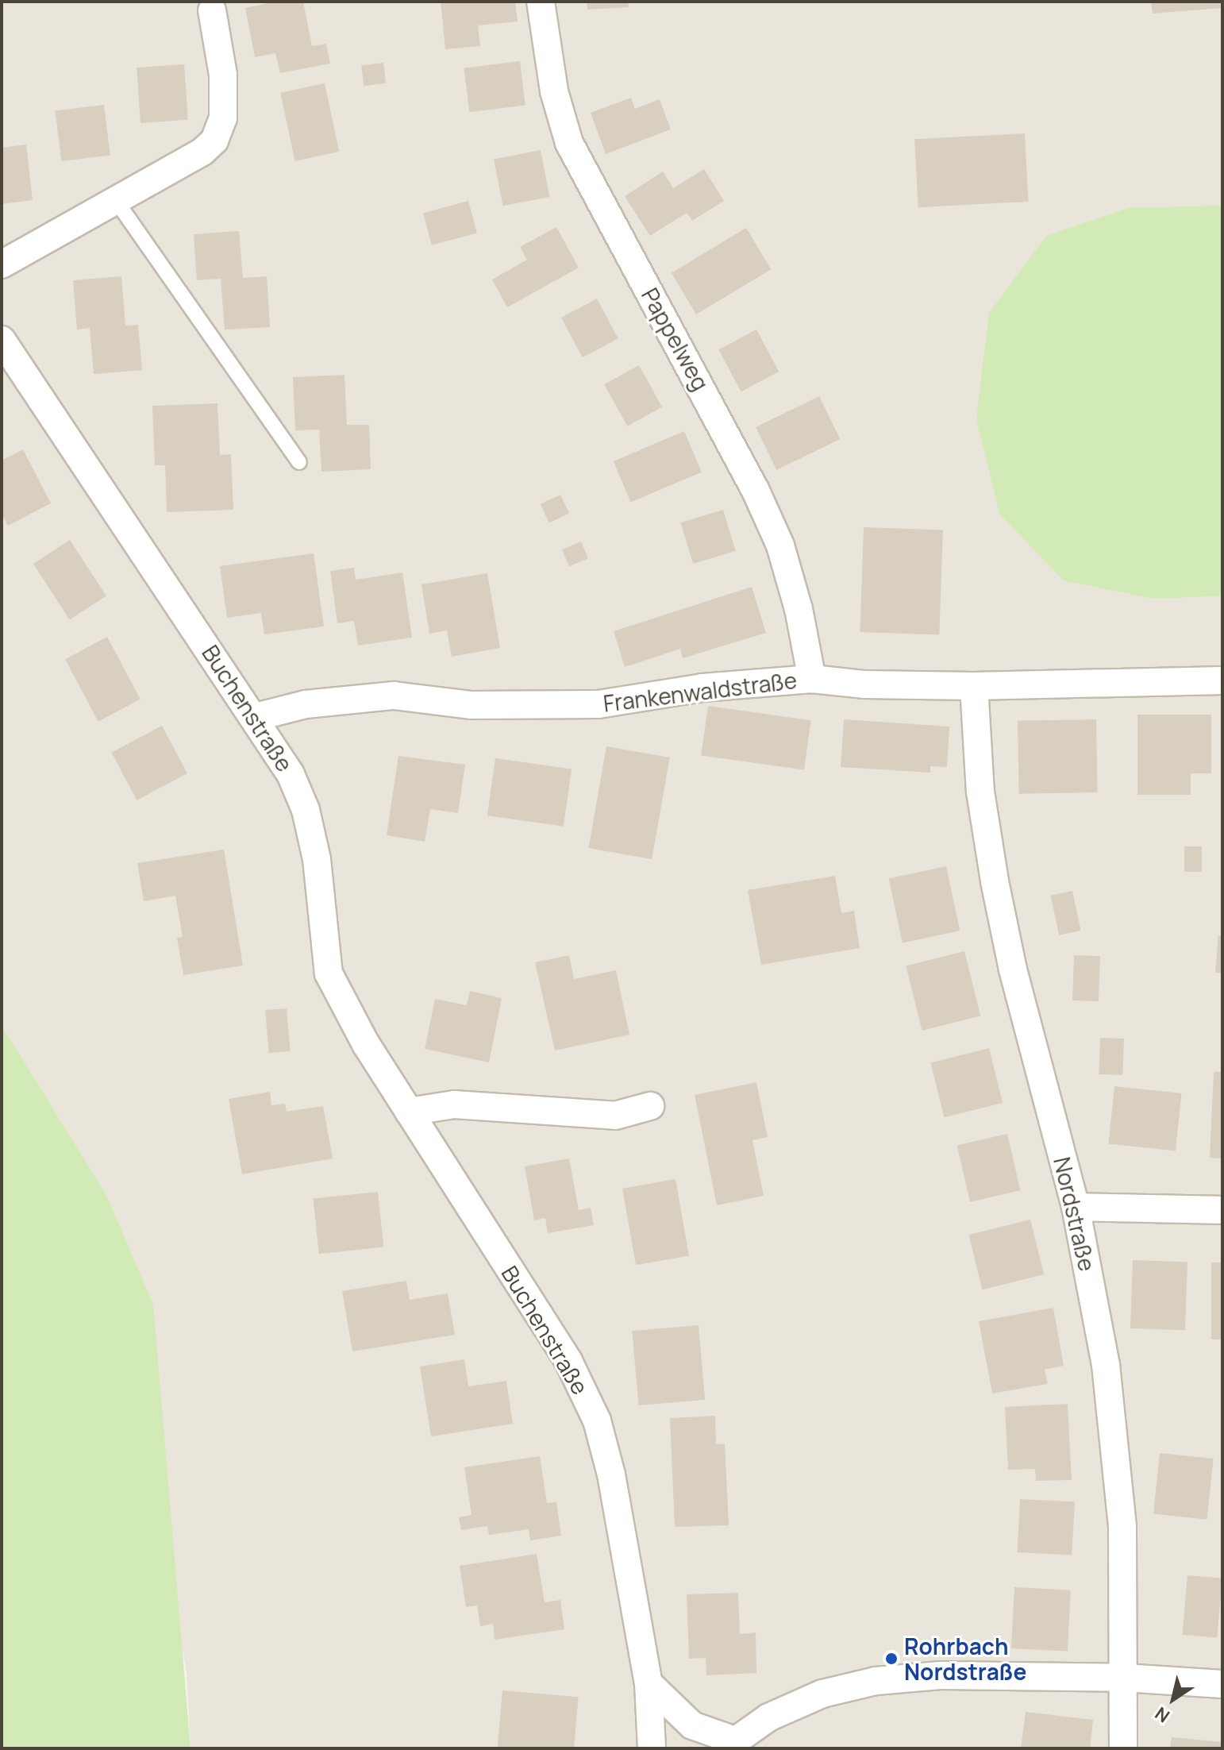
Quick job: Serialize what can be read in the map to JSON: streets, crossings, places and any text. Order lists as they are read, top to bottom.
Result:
{
  "streets": {
    "street": [
      "Pappelweg",
      "Frankenwaldstraße",
      "Buchenstraße",
      "Nordstraße"
    ]
  },
  "crossings": [
    ["Pappelweg", "Frankenwaldstraße"],
    ["Frankenwaldstraße", "Buchenstraße"],
    ["Frankenwaldstraße", "Nordstraße"]
  ],
  "places": ["Rohrbach Nordstraße"],
  "north": "bottom left"
}
